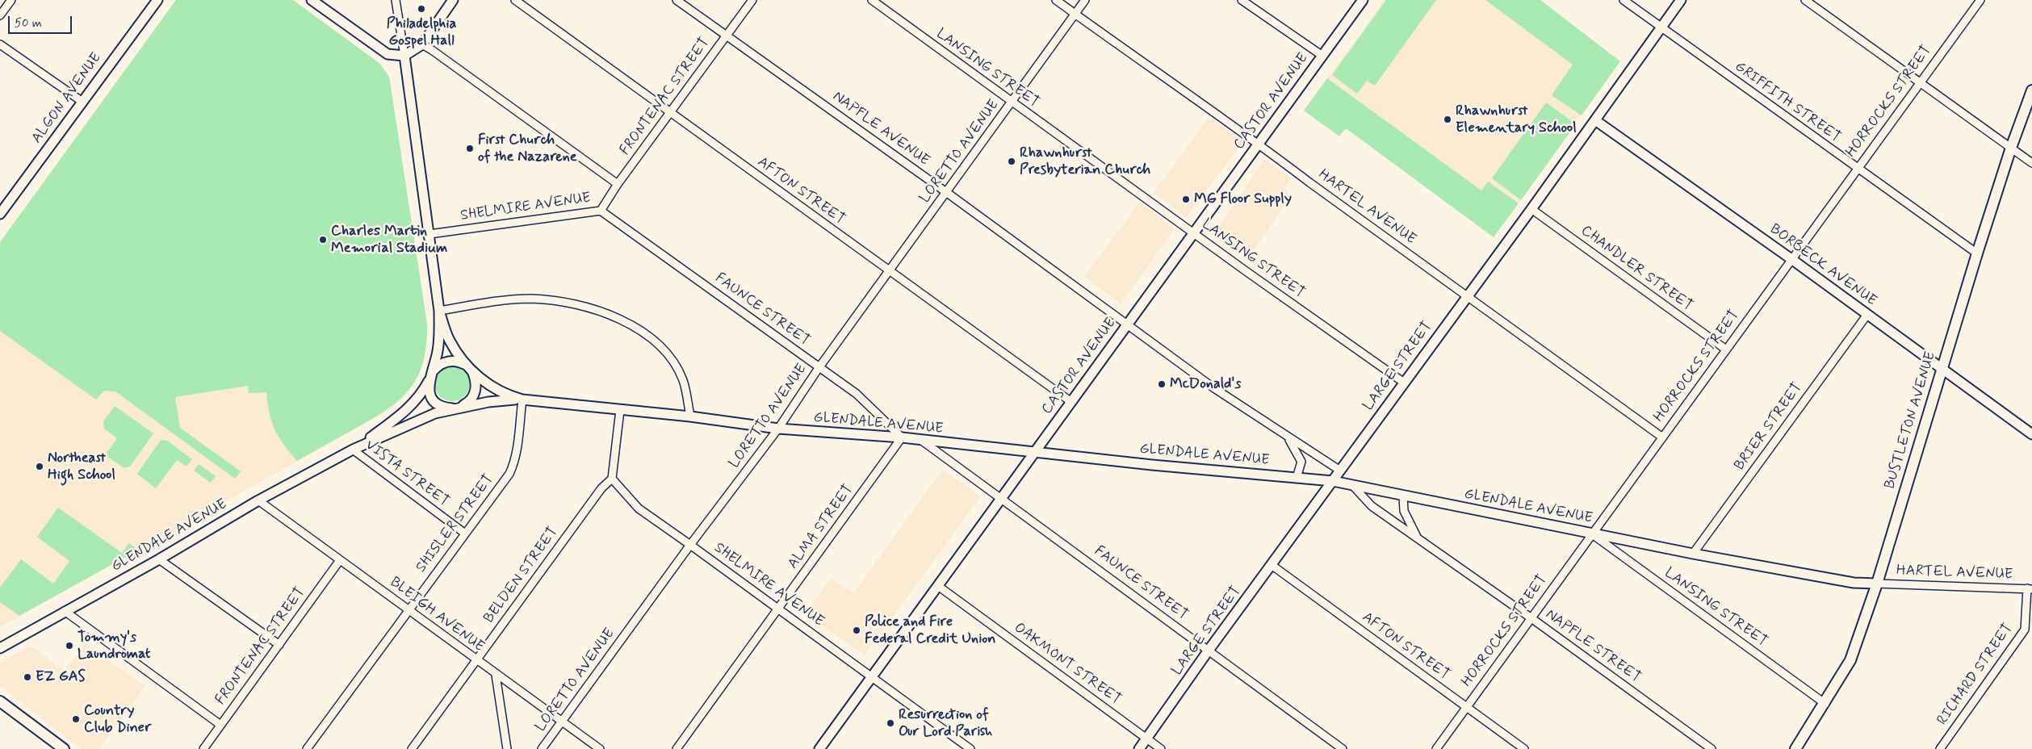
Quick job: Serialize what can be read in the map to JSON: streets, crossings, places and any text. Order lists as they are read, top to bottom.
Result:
{
  "streets": {
    "main road": ["BUSTLETON AVENUE"],
    "street": [
      "LANSING STREET",
      "FRONTENAC STREET",
      "ALGON AVENUE",
      "CASTOR AVENUE",
      "HORROCKS STREET",
      "GRIFFITH STREET",
      "NAPFLE AVENUE",
      "LORETTO AVENUE",
      "AFTON STREET",
      "SHELMIRE AVENUE",
      "HARTEL AVENUE",
      "BORBECK AVENUE",
      "CHANDLER STREET",
      "FAUNCE STREET",
      "LARGE STREET",
      "GLENDALE AVENUE",
      "BRIER STREET",
      "VISTA STREET",
      "SHISLER STREET",
      "ALMA STREET",
      "BELDEN STREET",
      "BLEIGH AVENUE",
      "NAPFLE STREET",
      "OAKMONT STREET",
      "RICHARD STREET"
    ]
  },
  "crossings": [
    ["LANSING STREET", "CASTOR AVENUE"],
    ["LANSING STREET", "HORROCKS STREET"],
    ["LANSING STREET", "LORETTO AVENUE"],
    ["LANSING STREET", "LARGE STREET"],
    ["LANSING STREET", "BUSTLETON AVENUE"],
    ["LANSING STREET", "GLENDALE AVENUE"],
    ["FRONTENAC STREET", "NAPFLE AVENUE"],
    ["FRONTENAC STREET", "AFTON STREET"],
    ["FRONTENAC STREET", "SHELMIRE AVENUE"],
    ["FRONTENAC STREET", "FAUNCE STREET"],
    ["FRONTENAC STREET", "BLEIGH AVENUE"],
    ["CASTOR AVENUE", "NAPFLE AVENUE"],
    ["CASTOR AVENUE", "AFTON STREET"],
    ["CASTOR AVENUE", "SHELMIRE AVENUE"],
    ["CASTOR AVENUE", "HARTEL AVENUE"],
    ["CASTOR AVENUE", "FAUNCE STREET"],
    ["CASTOR AVENUE", "GLENDALE AVENUE"],
    ["CASTOR AVENUE", "OAKMONT STREET"],
    ["HORROCKS STREET", "GRIFFITH STREET"],
    ["HORROCKS STREET", "AFTON STREET"],
    ["HORROCKS STREET", "HARTEL AVENUE"],
    ["HORROCKS STREET", "BORBECK AVENUE"],
    ["HORROCKS STREET", "CHANDLER STREET"],
    ["HORROCKS STREET", "GLENDALE AVENUE"],
    ["HORROCKS STREET", "NAPFLE STREET"],
    ["GRIFFITH STREET", "LARGE STREET"],
    ["GRIFFITH STREET", "BUSTLETON AVENUE"],
    ["NAPFLE AVENUE", "LORETTO AVENUE"],
    ["LORETTO AVENUE", "AFTON STREET"],
    ["LORETTO AVENUE", "SHELMIRE AVENUE"],
    ["LORETTO AVENUE", "HARTEL AVENUE"],
    ["LORETTO AVENUE", "FAUNCE STREET"],
    ["LORETTO AVENUE", "GLENDALE AVENUE"],
    ["LORETTO AVENUE", "BLEIGH AVENUE"],
    ["AFTON STREET", "LARGE STREET"],
    ["SHELMIRE AVENUE", "FAUNCE STREET"],
    ["SHELMIRE AVENUE", "ALMA STREET"],
    ["SHELMIRE AVENUE", "BELDEN STREET"],
    ["HARTEL AVENUE", "LARGE STREET"],
    ["HARTEL AVENUE", "BUSTLETON AVENUE"],
    ["HARTEL AVENUE", "GLENDALE AVENUE"],
    ["HARTEL AVENUE", "RICHARD STREET"],
    ["BORBECK AVENUE", "LARGE STREET"],
    ["BORBECK AVENUE", "BUSTLETON AVENUE"],
    ["BORBECK AVENUE", "BRIER STREET"],
    ["CHANDLER STREET", "LARGE STREET"],
    ["FAUNCE STREET", "LARGE STREET"],
    ["FAUNCE STREET", "GLENDALE AVENUE"],
    ["FAUNCE STREET", "ALMA STREET"],
    ["LARGE STREET", "GLENDALE AVENUE"],
    ["LARGE STREET", "OAKMONT STREET"],
    ["BUSTLETON AVENUE", "GLENDALE AVENUE"],
    ["GLENDALE AVENUE", "BRIER STREET"],
    ["GLENDALE AVENUE", "VISTA STREET"],
    ["GLENDALE AVENUE", "SHISLER STREET"],
    ["GLENDALE AVENUE", "ALMA STREET"],
    ["GLENDALE AVENUE", "BLEIGH AVENUE"],
    ["GLENDALE AVENUE", "NAPFLE STREET"],
    ["VISTA STREET", "SHISLER STREET"],
    ["SHISLER STREET", "BLEIGH AVENUE"],
    ["BELDEN STREET", "BLEIGH AVENUE"]
  ],
  "places": [
    "Philadelphia Gospel Hall",
    "Rhawnhurst Elementary School",
    "First Church of the Nazarene",
    "Rhawnhurst Presbyterian Church",
    "MG Floor Supply",
    "Charles Martin Memorial Stadium",
    "McDonald's",
    "Northeast High School",
    "Police and Fire Federal Credit Union",
    "Tommy's Laundromat",
    "EZ GAS",
    "Country Club Diner",
    "Resurrection of Our Lord Parish"
  ],
  "scale_bar": "50 m"
}
